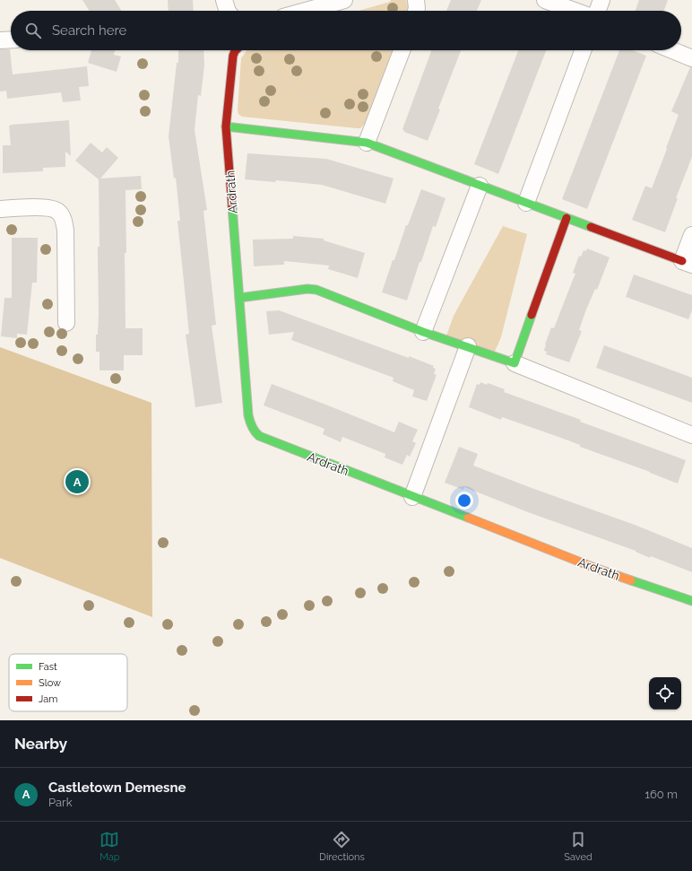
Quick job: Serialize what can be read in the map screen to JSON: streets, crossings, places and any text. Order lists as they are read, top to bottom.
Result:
{
  "streets": {
    "street": ["Ardrath"]
  },
  "legend": ["Fast", "Slow", "Jam"],
  "page": {
    "search": "Search here",
    "pins": "A",
    "heading": "Nearby",
    "list": [
      {
        "mark": "A",
        "name": "Castletown Demesne",
        "note": "Park",
        "value": "160 m"
      }
    ],
    "nav": ["Map", "Directions", "Saved"]
  }
}
